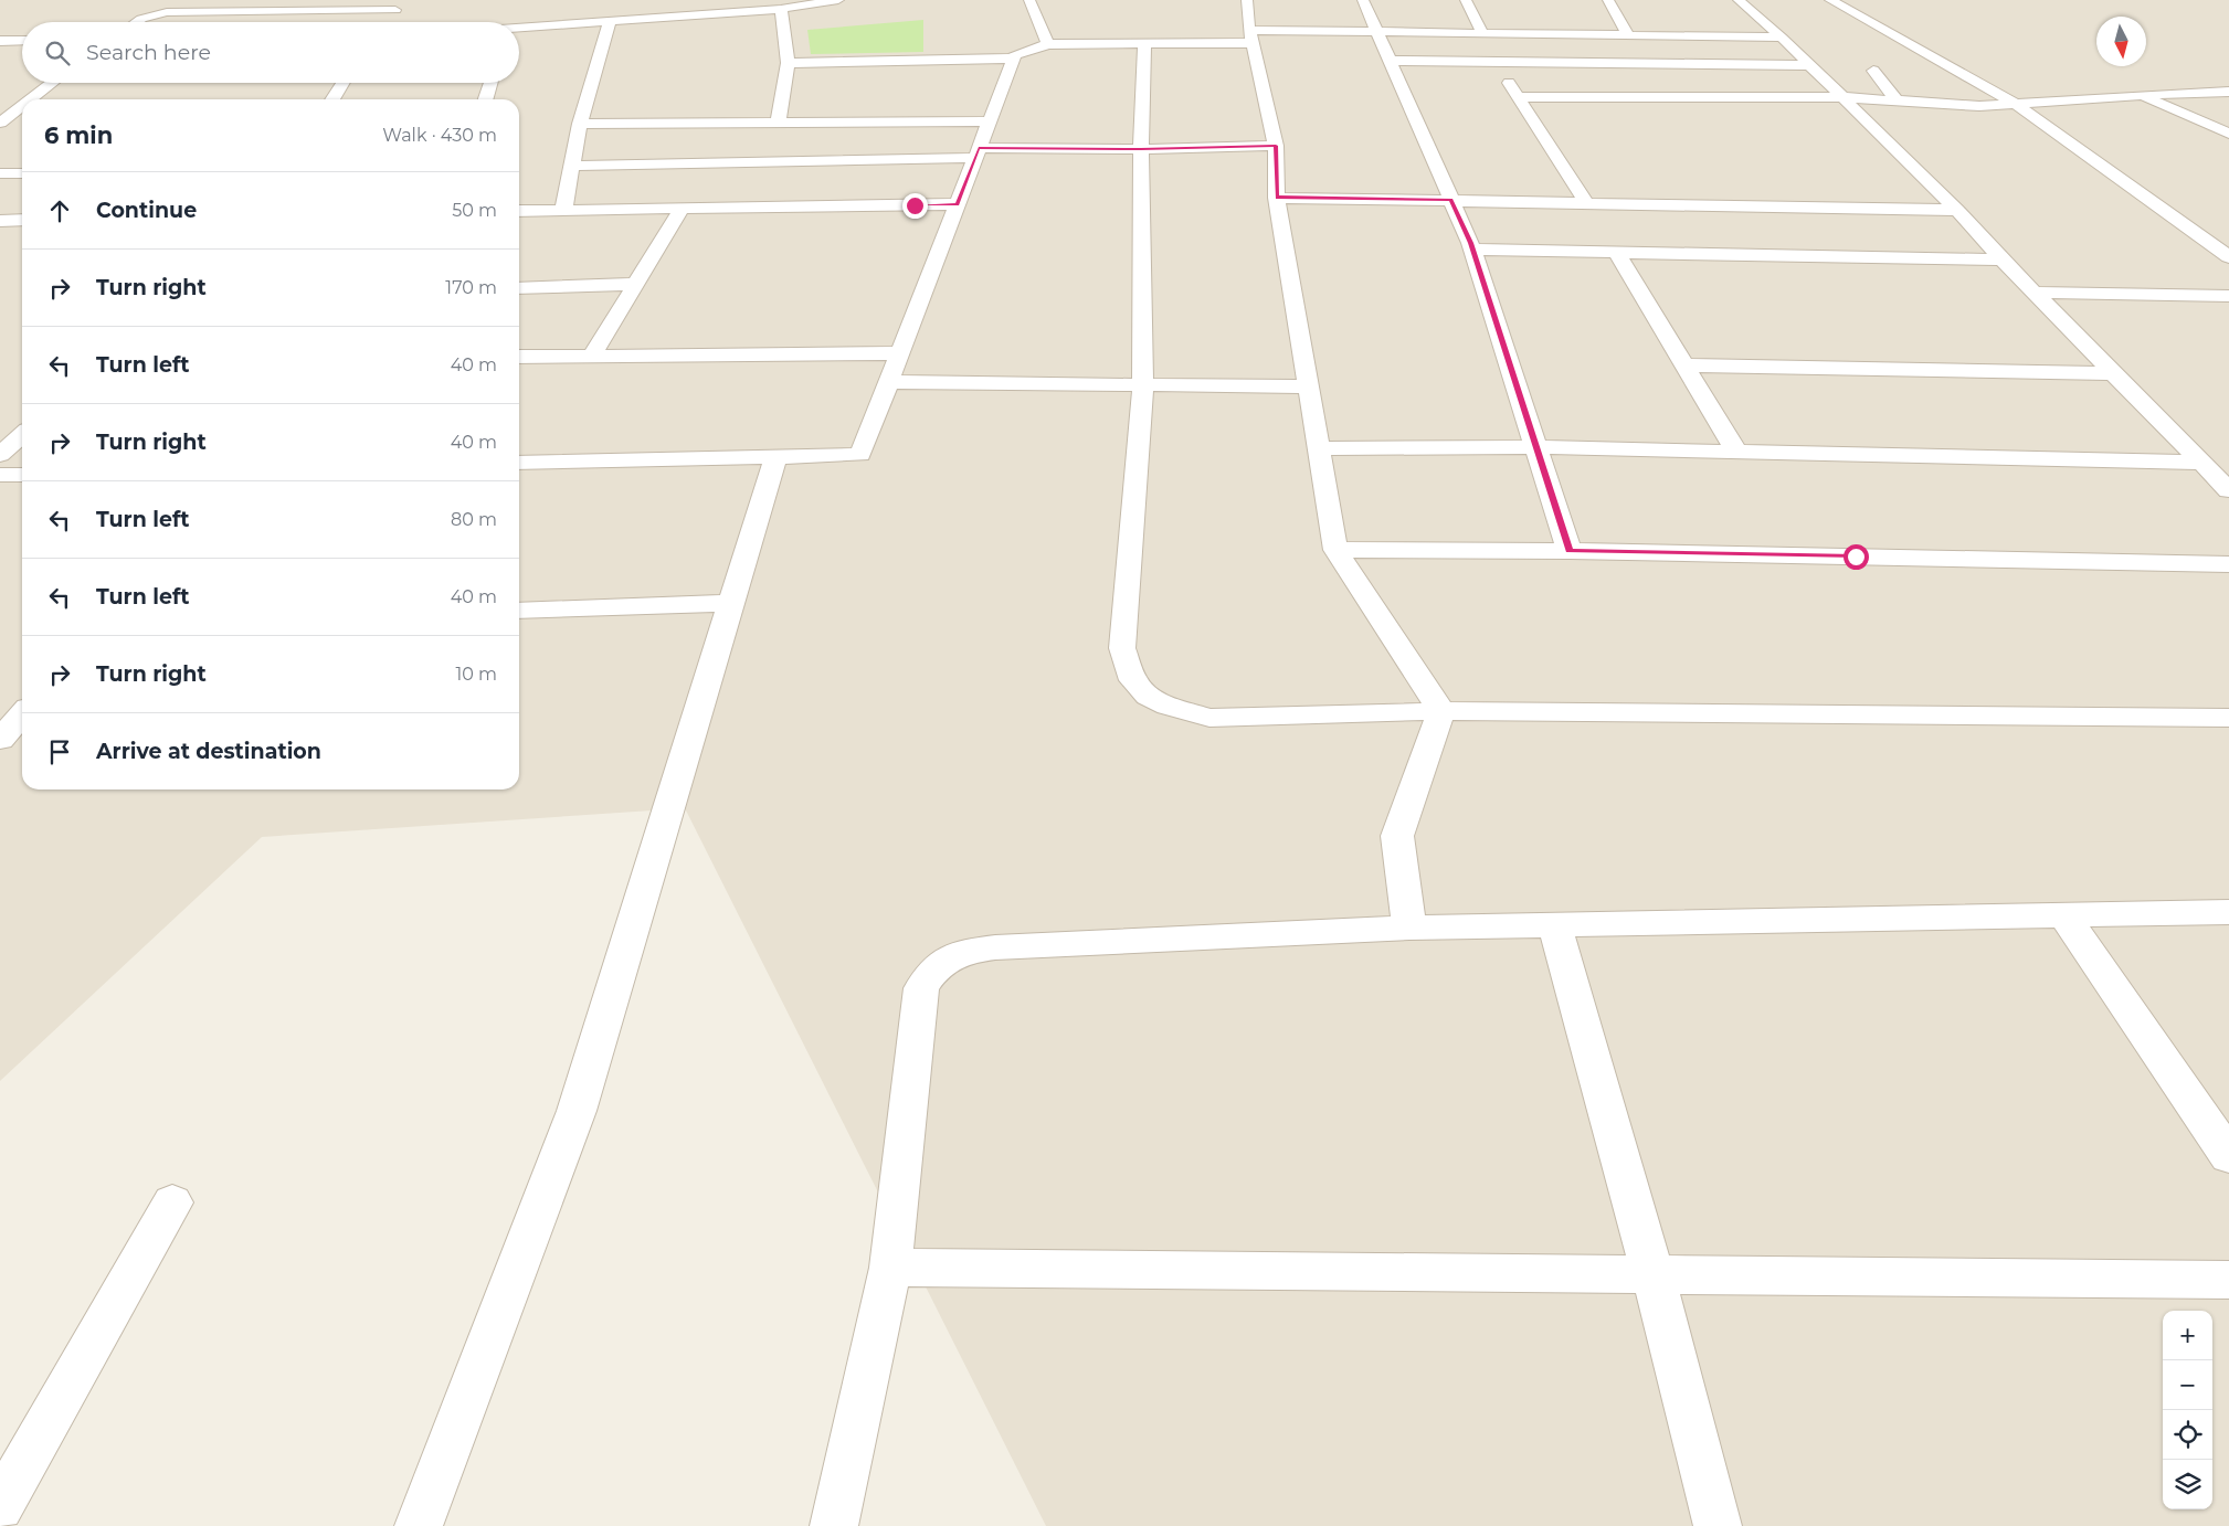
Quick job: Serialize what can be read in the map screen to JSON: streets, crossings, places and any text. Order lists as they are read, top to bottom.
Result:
{
  "north": "bottom",
  "page": {
    "search": "Search here",
    "heading": ["6 min", "Walk · 430 m"],
    "list": [
      ["Continue", "50 m"],
      ["Turn right", "170 m"],
      ["Turn left", "40 m"],
      ["Turn right", "40 m"],
      ["Turn left", "80 m"],
      ["Turn left", "40 m"],
      ["Turn right", "10 m"],
      "Arrive at destination"
    ],
    "map_buttons": ["+", "−"]
  }
}
